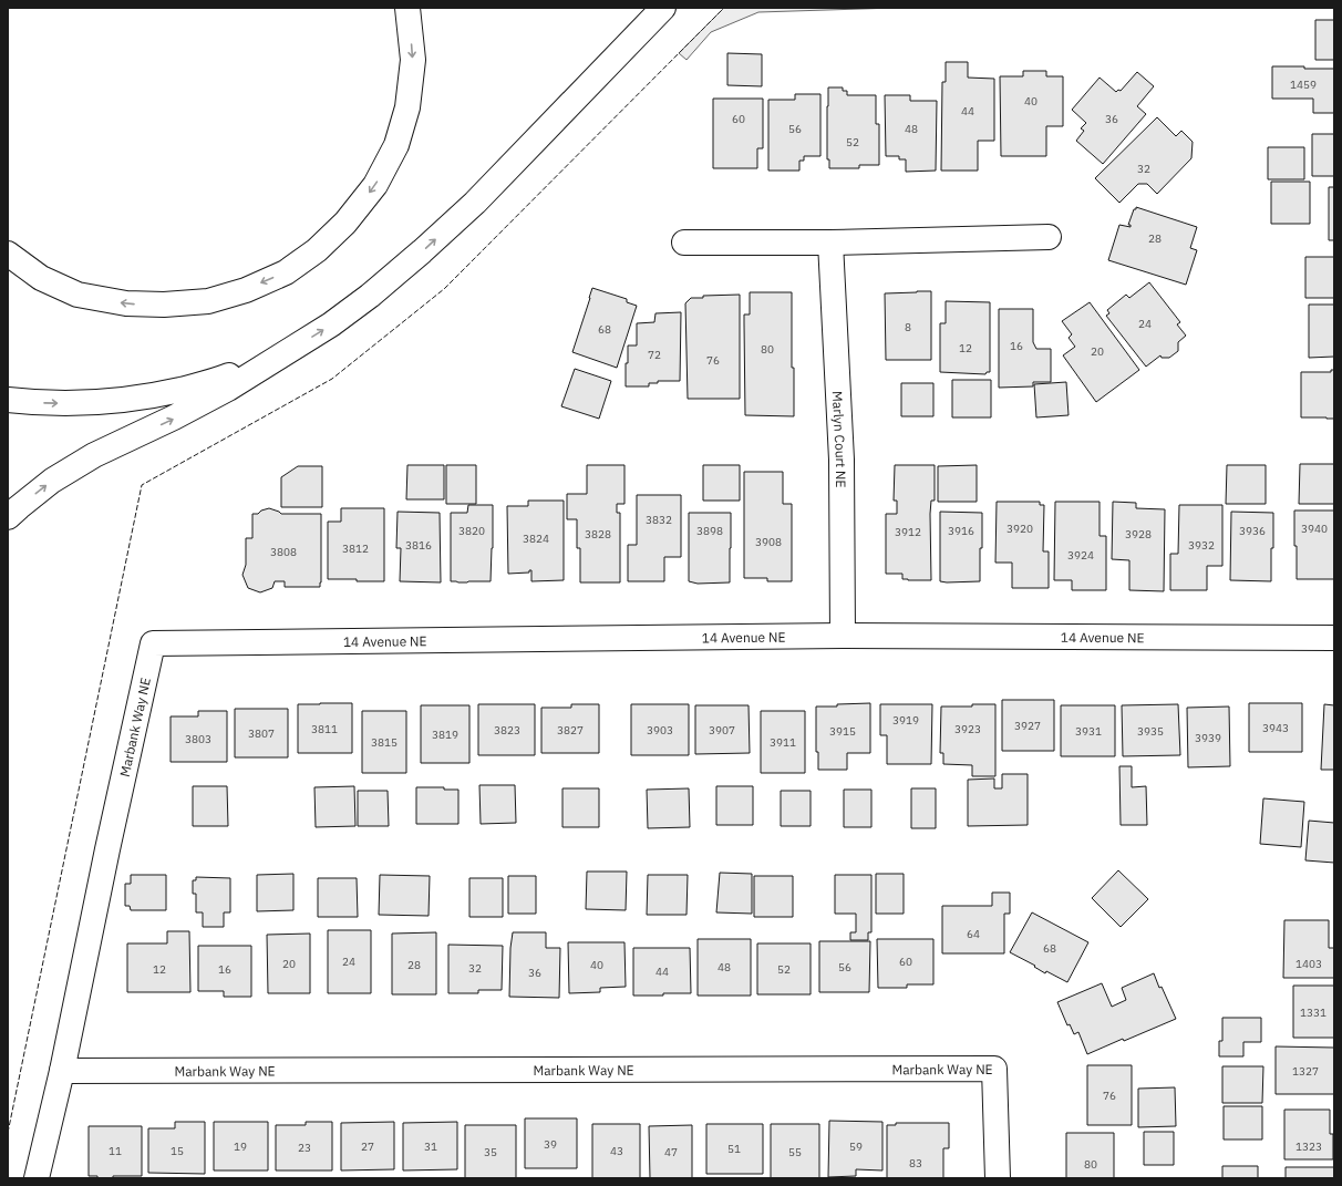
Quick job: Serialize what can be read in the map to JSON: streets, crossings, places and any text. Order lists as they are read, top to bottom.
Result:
{
  "streets": {
    "main road": ["Marlyn Court NE", "14 Avenue NE", "Marbank Way NE"]
  },
  "crossings": [
    ["Marlyn Court NE", "14 Avenue NE"],
    ["14 Avenue NE", "Marbank Way NE"]
  ],
  "house_numbers": [
    "1459",
    "40",
    "44",
    "60",
    "36",
    "56",
    "48",
    "52",
    "32",
    "28",
    "24",
    "8",
    "68",
    "16",
    "12",
    "80",
    "20",
    "72",
    "76",
    "3832",
    "3920",
    "3940",
    "3820",
    "3898",
    "3916",
    "3936",
    "3912",
    "3828",
    "3928",
    "3824",
    "3908",
    "3816",
    "3932",
    "3812",
    "3808",
    "3924",
    "3919",
    "3927",
    "3943",
    "3811",
    "3923",
    "3823",
    "3827",
    "3903",
    "3907",
    "3915",
    "3931",
    "3935",
    "3807",
    "3819",
    "3939",
    "3803",
    "3815",
    "3911",
    "64",
    "68",
    "24",
    "60",
    "20",
    "1403",
    "28",
    "40",
    "48",
    "56",
    "32",
    "12",
    "16",
    "52",
    "44",
    "36",
    "1331",
    "1327",
    "76",
    "39",
    "19",
    "27",
    "31",
    "59",
    "1323",
    "23",
    "51",
    "11",
    "15",
    "43",
    "35",
    "47",
    "55",
    "83",
    "80"
  ]
}
